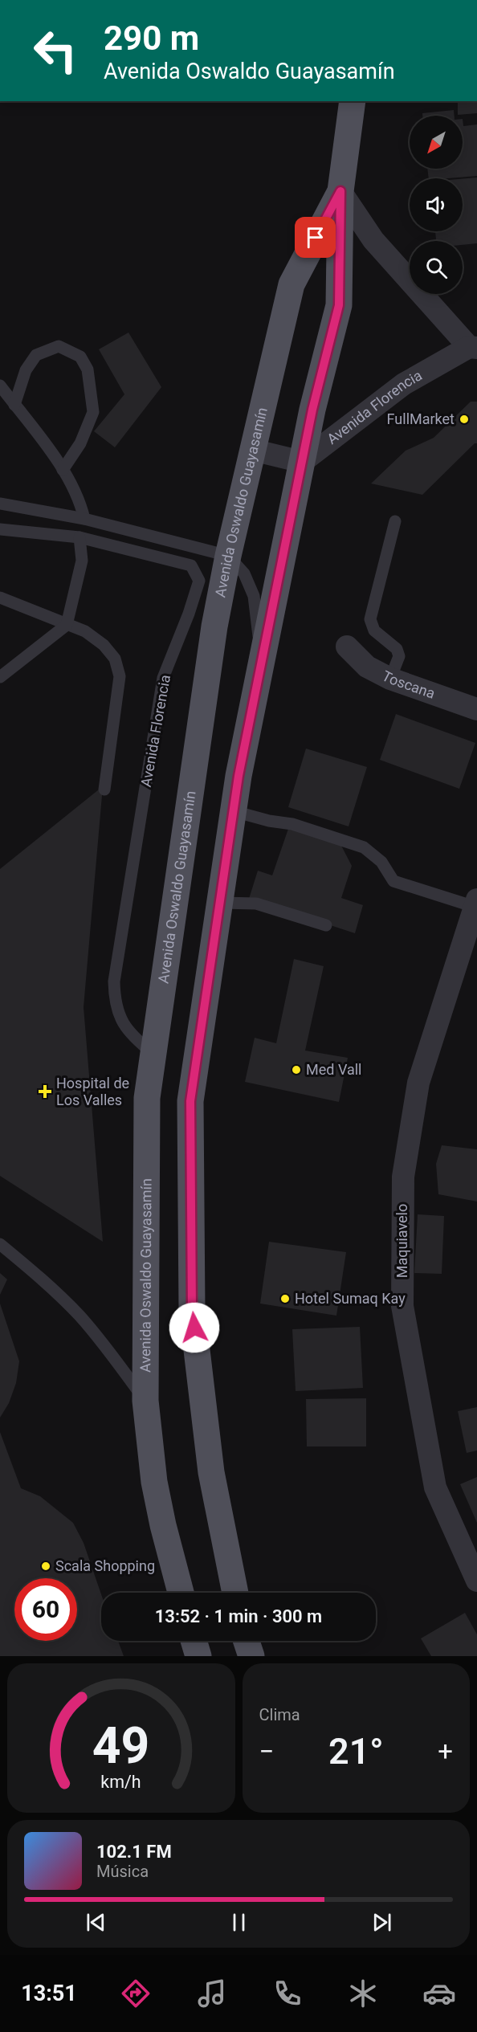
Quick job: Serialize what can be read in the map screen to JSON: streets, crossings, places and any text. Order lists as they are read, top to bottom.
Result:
{
  "streets": {
    "main road": ["Avenida Oswaldo Guayasamín"],
    "street": ["Avenida Florencia", "Toscana", "Maquiavelo"]
  },
  "crossings": [
    ["Avenida Florencia", "Avenida Oswaldo Guayasamín"]
  ],
  "places": {
    "other": [
      "FullMarket",
      "Med Vall",
      "Hotel Sumaq Kay",
      "Scala Shopping"
    ],
    "health": ["Hospital de Los Valles"]
  },
  "north": "bottom left",
  "page": {
    "turn": ["290 m", "Avenida Oswaldo Guayasamín"],
    "limit": "60",
    "trip": "13:52 · 1 min · 300 m",
    "tile": "Clima",
    "heat": ["−", "21°", "+"],
    "song": ["102.1 FM", "Música"],
    "tabs": "13:51",
    "gauge": ["49", "km/h"]
  }
}
